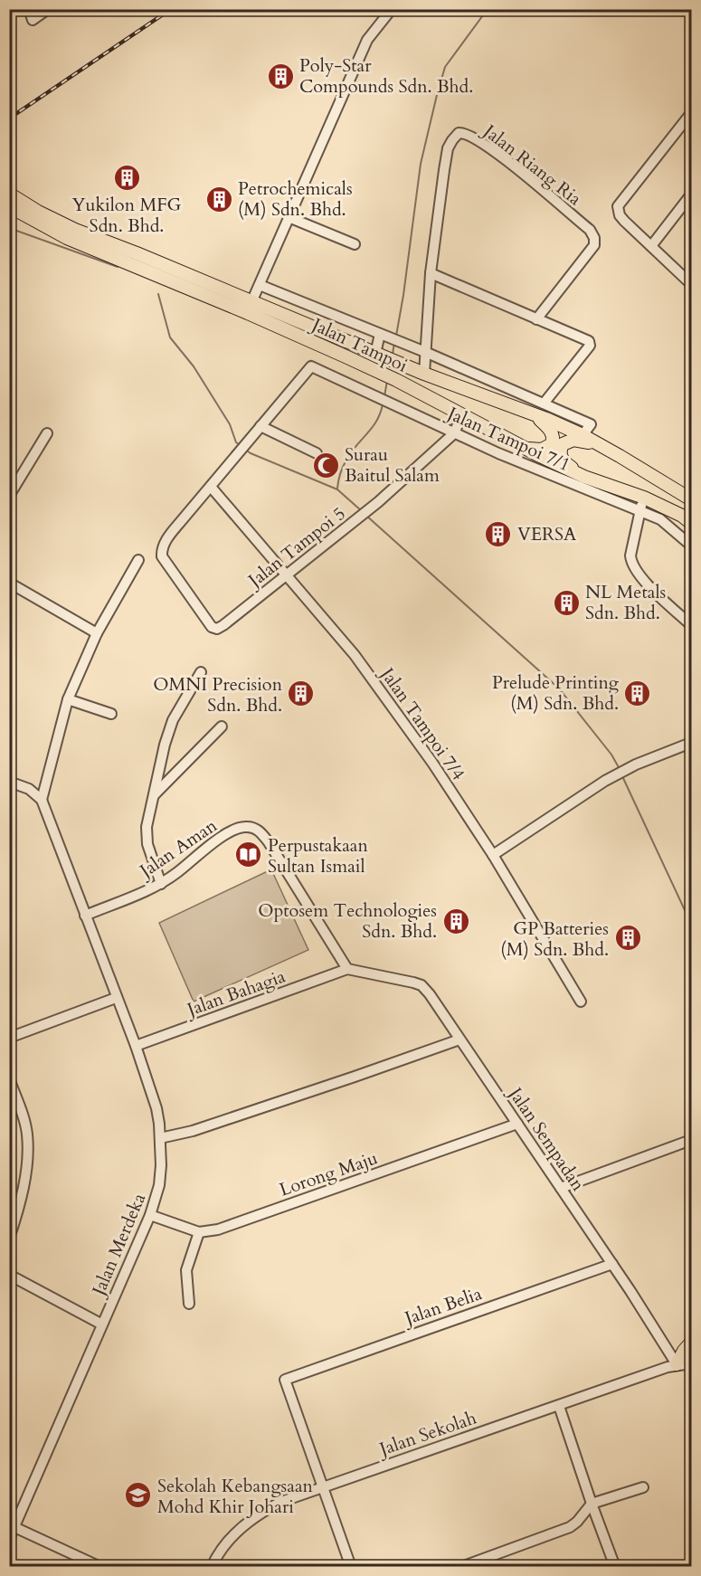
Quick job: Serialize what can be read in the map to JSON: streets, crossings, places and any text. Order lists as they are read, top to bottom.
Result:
{
  "streets": {
    "main road": ["Jalan Tampoi"],
    "street": [
      "Jalan Riang Ria",
      "Jalan Tampoi 7/1",
      "Jalan Tampoi 5",
      "Jalan Tampoi 7/4",
      "Jalan Aman",
      "Jalan Bahagia",
      "Jalan Sempadan",
      "Lorong Maju",
      "Jalan Merdeka",
      "Jalan Belia",
      "Jalan Sekolah"
    ]
  },
  "crossings": [
    ["Jalan Riang Ria", "Jalan Tampoi"],
    ["Jalan Tampoi", "Jalan Tampoi 5"],
    ["Jalan Tampoi 7/1", "Jalan Tampoi 5"],
    ["Jalan Tampoi 5", "Jalan Tampoi 7/4"],
    ["Jalan Aman", "Jalan Bahagia"],
    ["Jalan Aman", "Jalan Sempadan"],
    ["Jalan Aman", "Jalan Merdeka"],
    ["Jalan Bahagia", "Jalan Sempadan"],
    ["Jalan Bahagia", "Jalan Merdeka"],
    ["Jalan Sempadan", "Lorong Maju"],
    ["Jalan Sempadan", "Jalan Belia"],
    ["Jalan Sempadan", "Jalan Sekolah"],
    ["Jalan Belia", "Jalan Sekolah"]
  ],
  "places": {
    "building": [
      "Poly-Star Compounds Sdn. Bhd.",
      "Yukilon MFG Sdn. Bhd.",
      "Petrochemicals (M) Sdn. Bhd.",
      "VERSA",
      "NL Metals Sdn. Bhd.",
      "Prelude Printing (M) Sdn. Bhd.",
      "OMNI Precision Sdn. Bhd.",
      "Optosem Technologies Sdn. Bhd.",
      "GP Batteries (M) Sdn. Bhd."
    ],
    "mosque": ["Surau Baitul Salam"],
    "library": ["Perpustakaan Sultan Ismail"],
    "school or university": ["Sekolah Kebangsaan Mohd Khir Johari"]
  }
}
